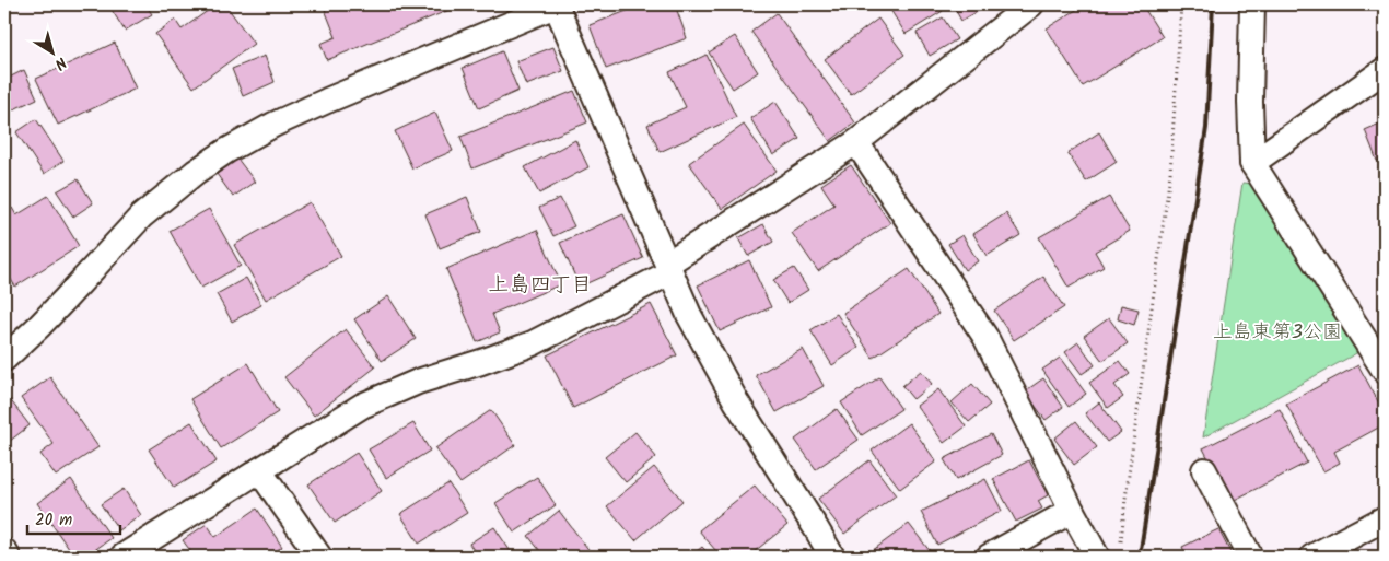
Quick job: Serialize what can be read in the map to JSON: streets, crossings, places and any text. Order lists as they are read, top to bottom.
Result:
{
  "districts": ["上島四丁目"],
  "parks": ["上島東第3公園"],
  "scale_bar": "20 m",
  "north": "bottom right"
}
